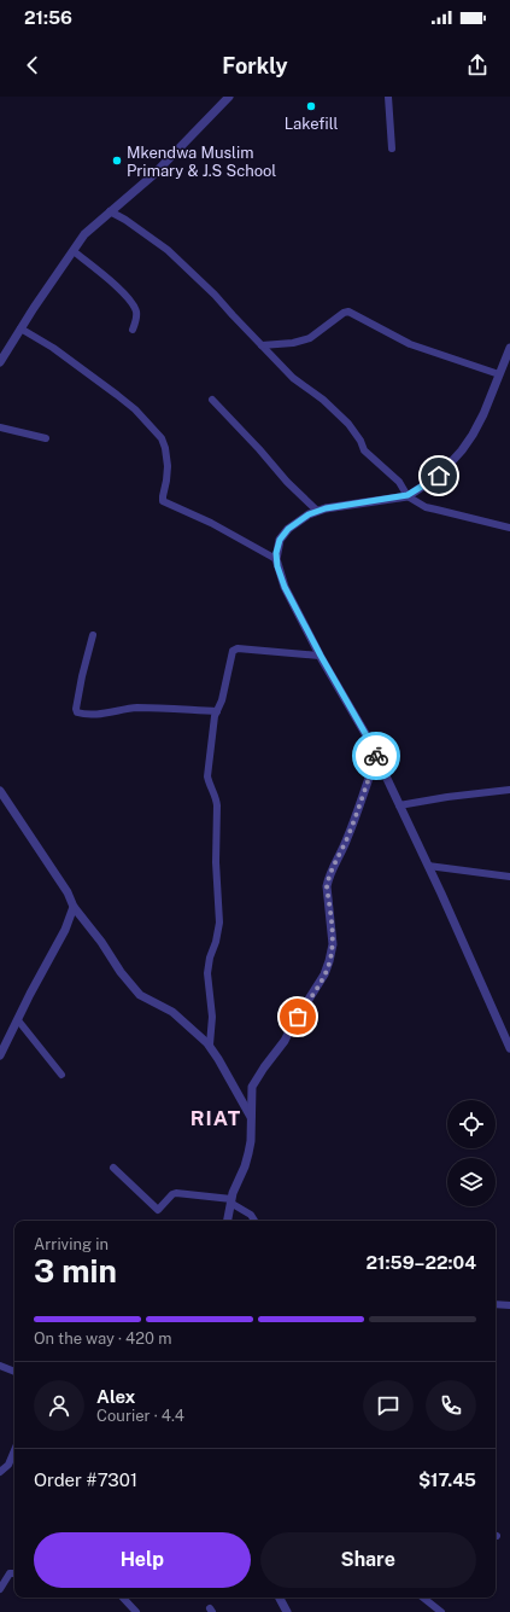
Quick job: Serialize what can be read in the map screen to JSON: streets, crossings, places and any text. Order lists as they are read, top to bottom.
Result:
{
  "districts": ["RIAT"],
  "places": ["Lakefill", "Mkendwa Muslim Primary & J.S School"],
  "page": {
    "status": "21:56",
    "header": "Forkly",
    "heading": ["3 min", "Arriving in", "21:59–22:04"],
    "panel": [
      "Alex",
      "Courier · 4.4",
      "Order #7301",
      "$17.45"
    ],
    "bar": "On the way · 420 m",
    "buttons": ["Help", "Share"]
  }
}
